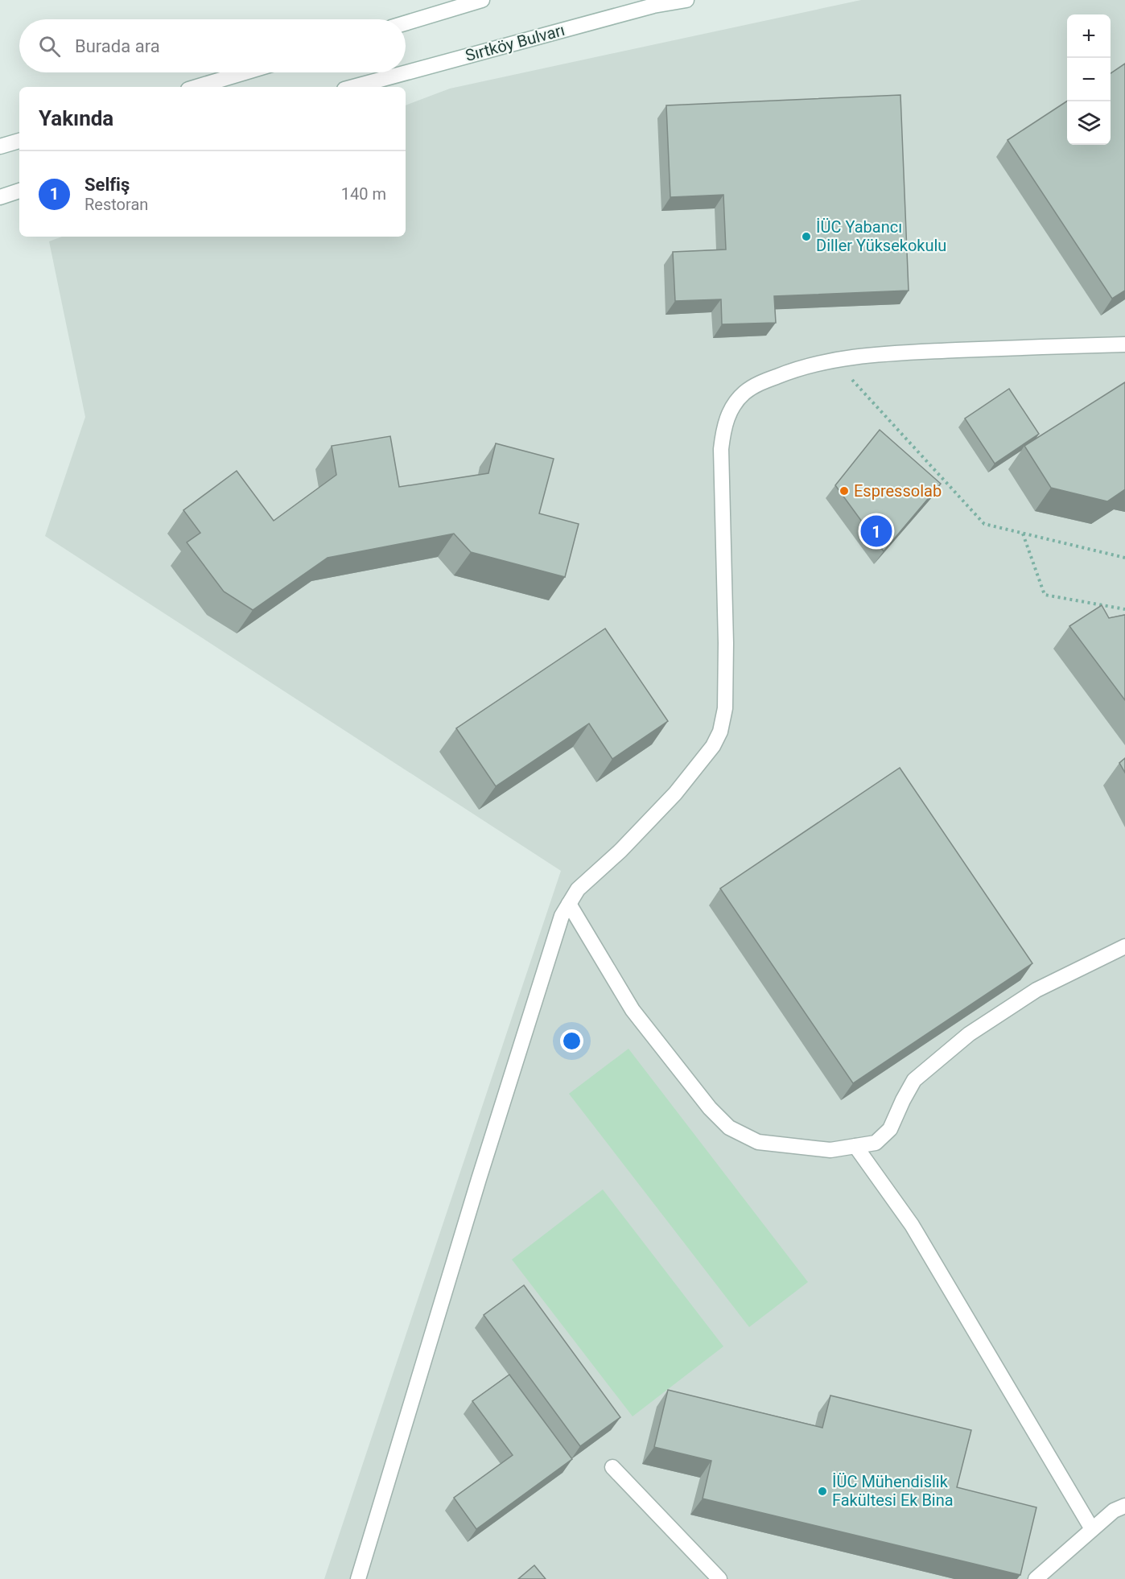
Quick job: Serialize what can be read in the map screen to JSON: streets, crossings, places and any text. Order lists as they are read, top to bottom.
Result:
{
  "streets": {
    "main road": ["Sırtköy Bulvarı"]
  },
  "places": ["İÜC Yabancı Diller Yüksekokulu", "Espressolab", "İÜC Mühendislik Fakültesi Ek Bina"],
  "page": {
    "map_buttons": ["+", "−"],
    "search": "Burada ara",
    "heading": "Yakında",
    "list": [
      {
        "mark": "1",
        "name": "Selfiş",
        "note": "Restoran",
        "value": "140 m"
      }
    ],
    "pins": "1"
  }
}
